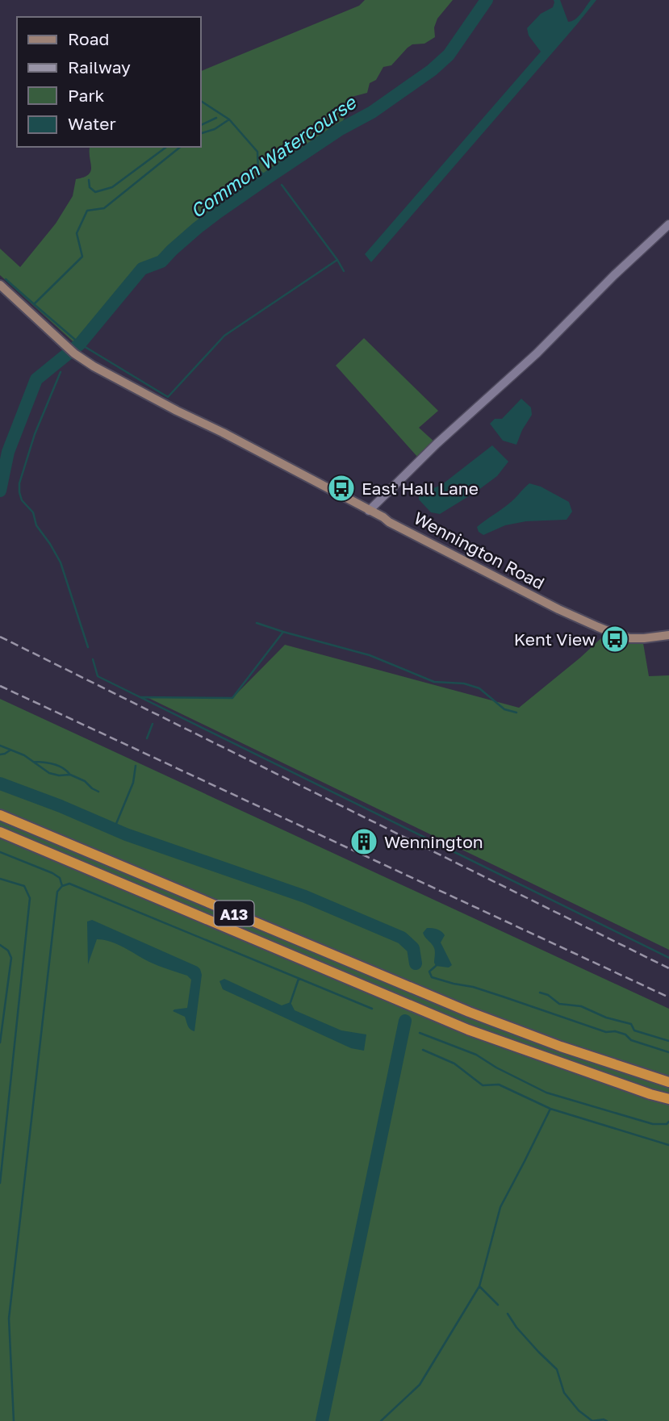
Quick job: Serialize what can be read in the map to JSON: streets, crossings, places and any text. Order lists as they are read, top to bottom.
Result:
{
  "streets": {
    "highway": ["A13"],
    "main road": ["Wennington Road"]
  },
  "water": ["Common Watercourse"],
  "places": {
    "bus stop": ["East Hall Lane", "Kent View"],
    "building": ["Wennington"]
  },
  "legend": [
    "Road",
    "Railway",
    "Park",
    "Water"
  ]
}
